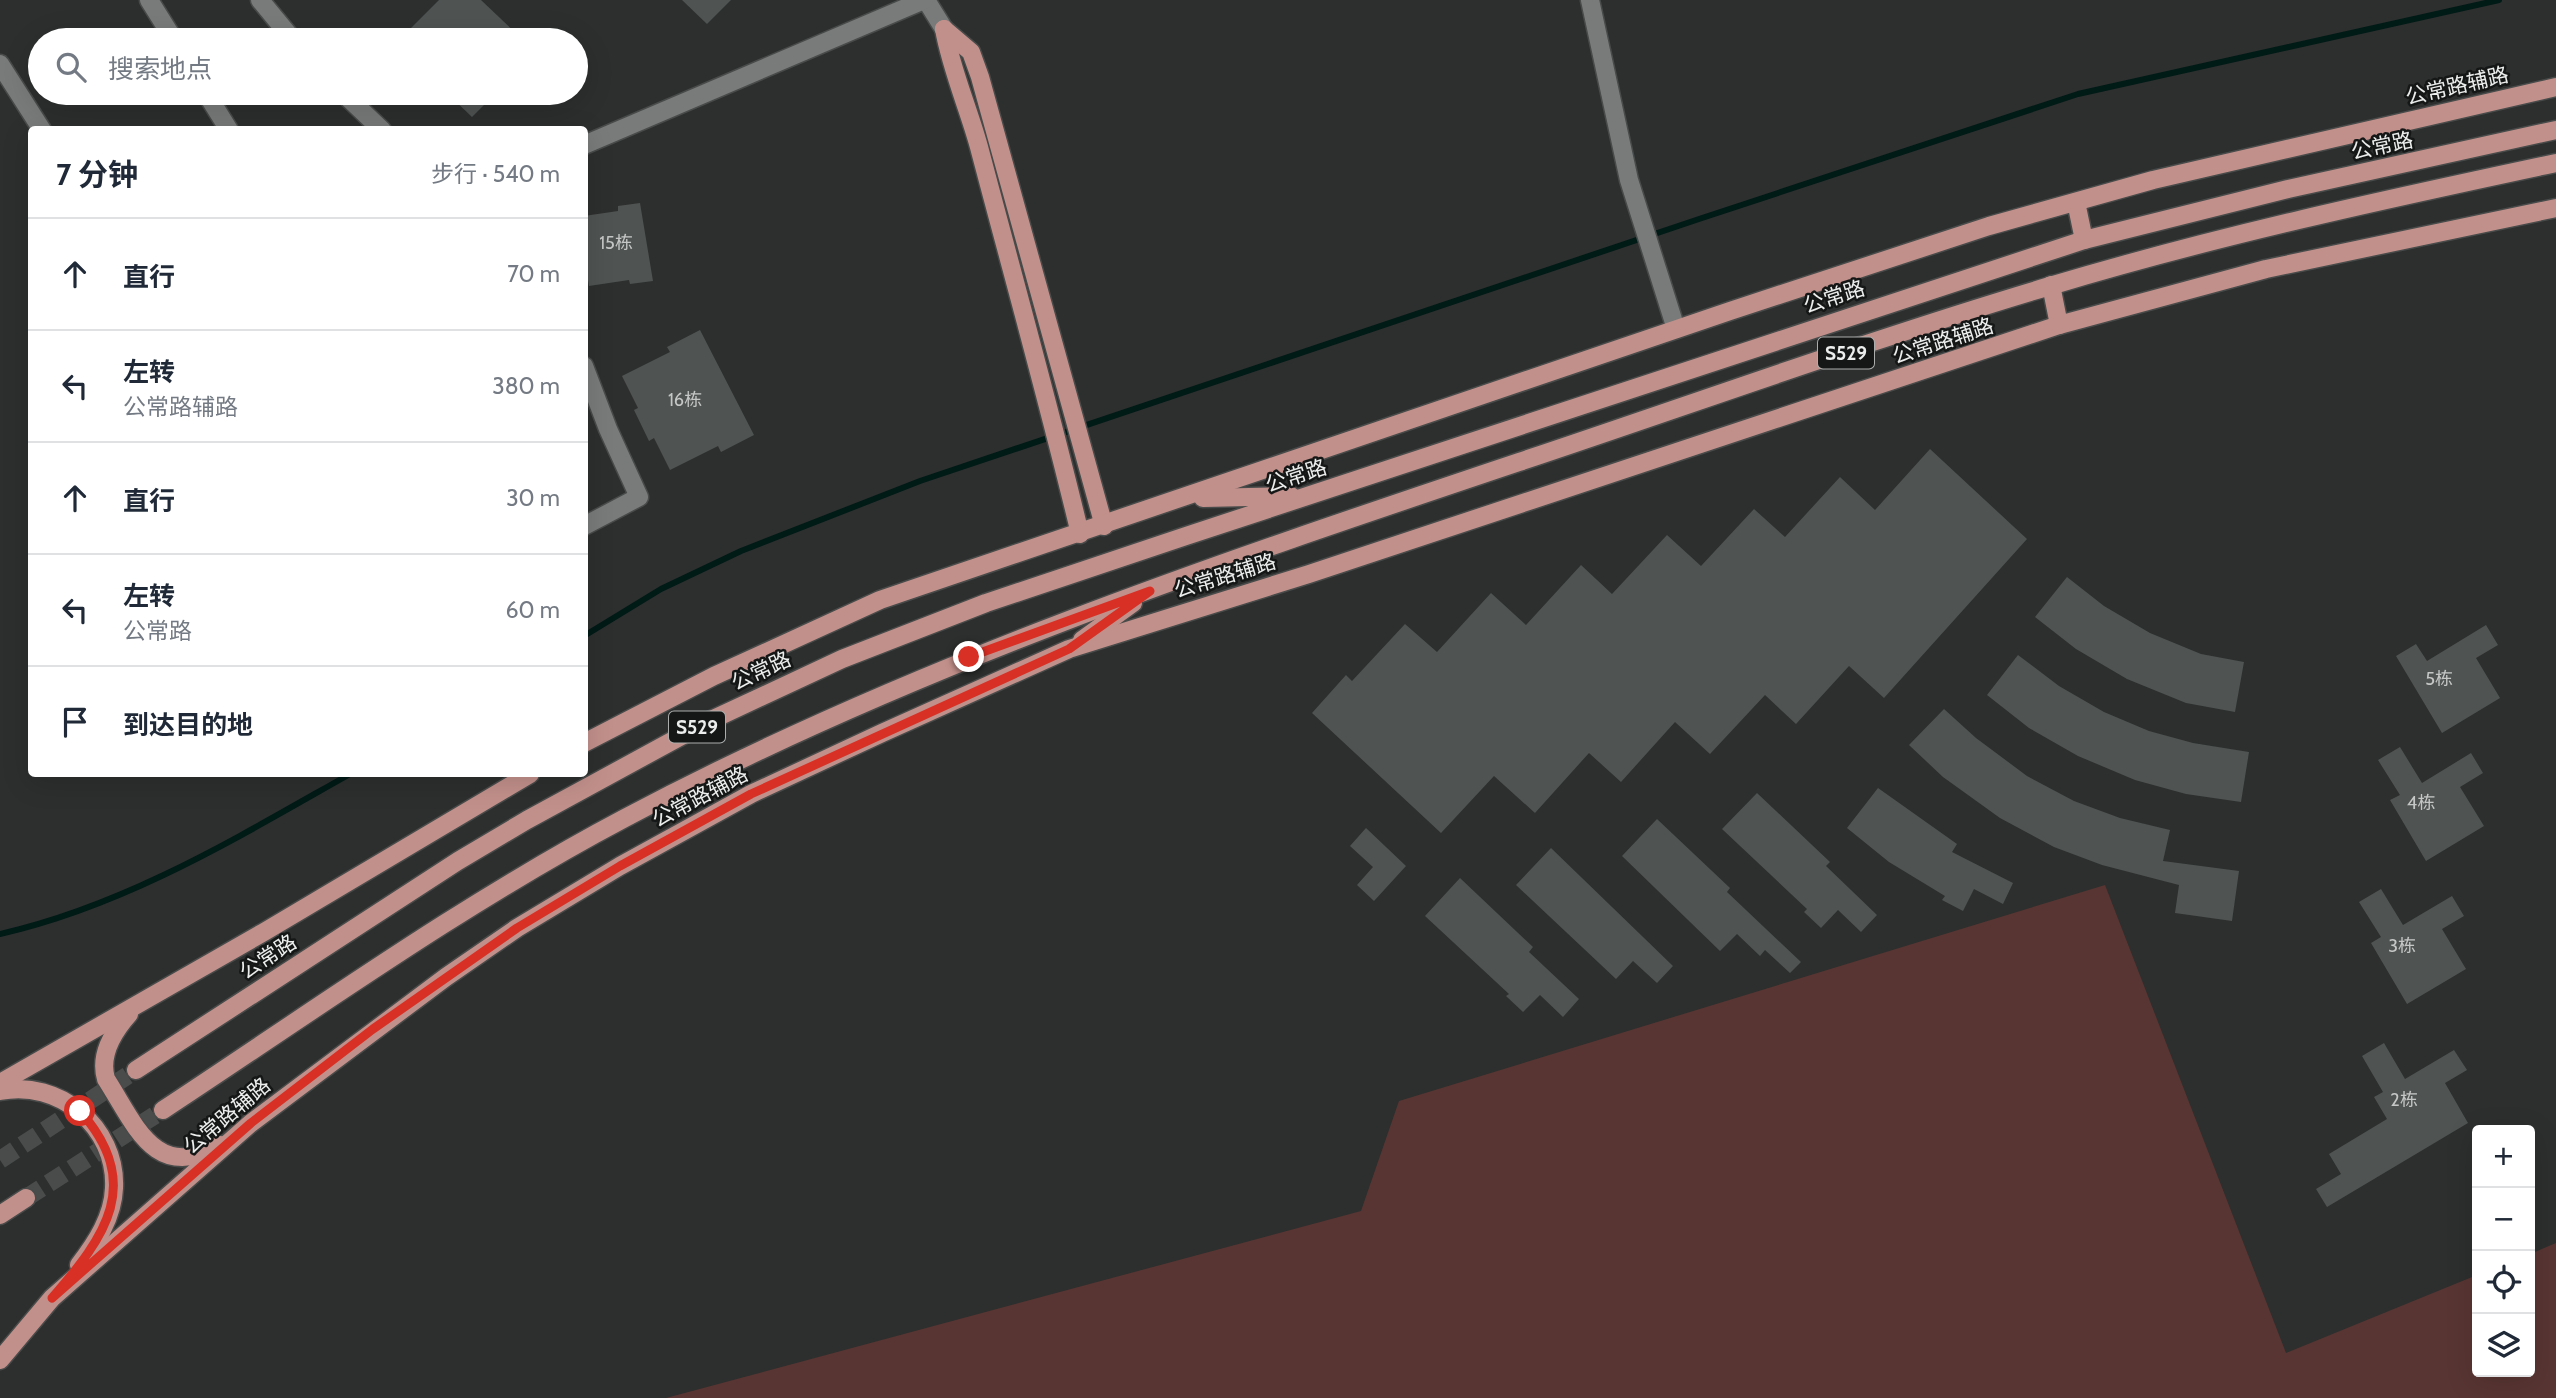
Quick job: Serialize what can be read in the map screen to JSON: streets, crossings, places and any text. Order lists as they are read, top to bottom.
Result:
{
  "streets": {
    "main road": ["公常路辅路", "公常路", "S529"]
  },
  "house_numbers": [
    "15栋",
    "16栋",
    "5栋",
    "4栋",
    "3栋",
    "2栋"
  ],
  "page": {
    "search": "搜索地点",
    "heading": ["7 分钟", "步行 · 540 m"],
    "list": [
      ["直行", "70 m"],
      ["左转", "公常路辅路", "380 m"],
      ["直行", "30 m"],
      ["左转", "公常路", "60 m"],
      "到达目的地"
    ],
    "map_buttons": ["+", "−"]
  }
}
